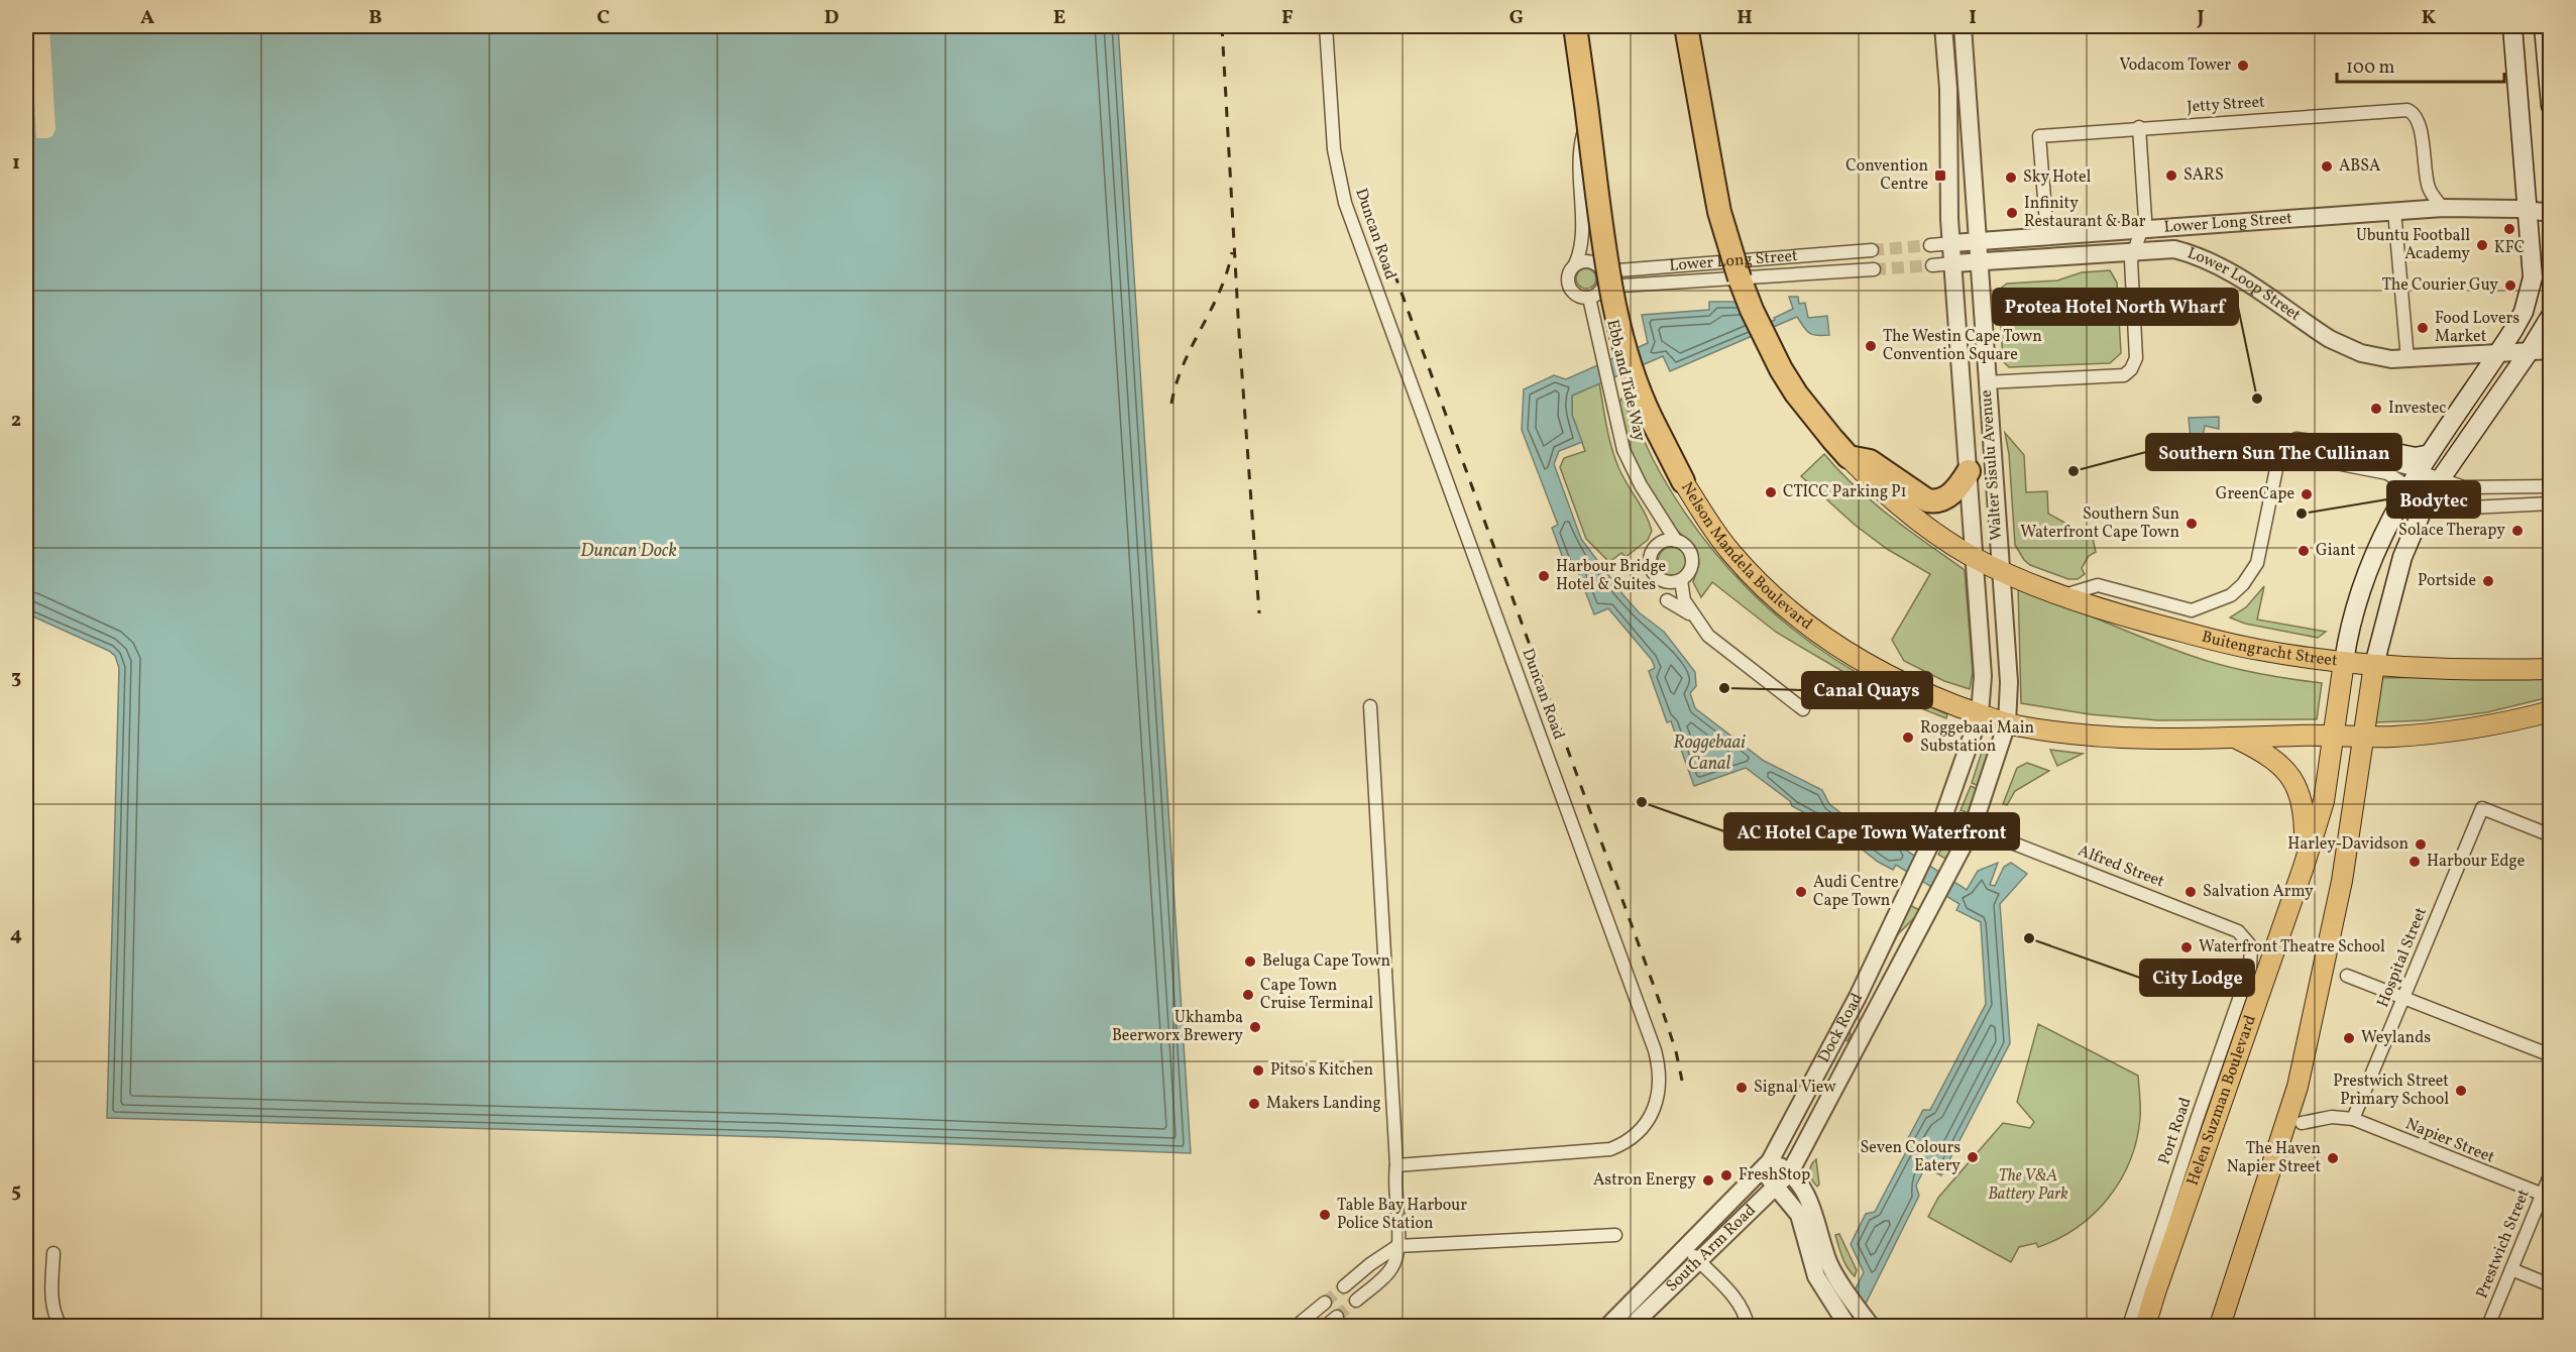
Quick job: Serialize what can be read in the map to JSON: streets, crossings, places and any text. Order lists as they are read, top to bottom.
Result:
{
  "streets": {
    "highway": ["Nelson Mandela Boulevard"],
    "main road": ["Buitengracht Street", "Helen Suzman Boulevard"],
    "street": [
      "Jetty Street",
      "Lower Long Street",
      "Duncan Road",
      "Lower Loop Street",
      "Ebb and Tide Way",
      "Walter Sisulu Avenue",
      "Alfred Street",
      "Hospital Street",
      "Dock Road",
      "Port Road",
      "Napier Street",
      "Prestwich Street",
      "South Arm Road"
    ]
  },
  "crossings": [
    ["Jetty Street", "Lower Long Street"],
    ["Lower Long Street", "Ebb and Tide Way"],
    ["Lower Long Street", "Walter Sisulu Avenue"],
    ["Lower Loop Street", "Walter Sisulu Avenue"],
    ["Walter Sisulu Avenue", "Nelson Mandela Boulevard"],
    ["Walter Sisulu Avenue", "Buitengracht Street"],
    ["Walter Sisulu Avenue", "Dock Road"],
    ["Nelson Mandela Boulevard", "Dock Road"],
    ["Buitengracht Street", "Helen Suzman Boulevard"],
    ["Alfred Street", "Dock Road"],
    ["Alfred Street", "Port Road"],
    ["Hospital Street", "Napier Street"],
    ["Dock Road", "South Arm Road"],
    ["Napier Street", "Prestwich Street"]
  ],
  "water": ["Duncan Dock", "Roggebaai Canal"],
  "parks": ["The V&A Battery Park"],
  "places": {
    "other": [
      "Vodacom Tower",
      "ABSA",
      "SARS",
      "Sky Hotel",
      "Infinity Restaurant & Bar",
      "KFC",
      "Ubuntu Football Academy",
      "The Courier Guy",
      "Food Lovers Market",
      "The Westin Cape Town Convention Square",
      "Protea Hotel North Wharf",
      "Investec",
      "Southern Sun The Cullinan",
      "CTICC Parking P1",
      "GreenCape",
      "Bodytec",
      "Southern Sun Waterfront Cape Town",
      "Solace Therapy",
      "Giant",
      "Harbour Bridge Hotel & Suites",
      "Portside",
      "Canal Quays",
      "Roggebaai Main Substation",
      "AC Hotel Cape Town Waterfront",
      "Harley-Davidson",
      "Harbour Edge",
      "Audi Centre Cape Town",
      "Salvation Army",
      "City Lodge",
      "Waterfront Theatre School",
      "Beluga Cape Town",
      "Cape Town Cruise Terminal",
      "Ukhamba Beerworx Brewery",
      "Weylands",
      "Pitso's Kitchen",
      "Signal View",
      "Prestwich Street Primary School",
      "Makers Landing",
      "Seven Colours Eatery",
      "The Haven Napier Street",
      "FreshStop",
      "Astron Energy",
      "Table Bay Harbour Police Station"
    ],
    "transit": ["Convention Centre"]
  },
  "scale_bar": "100 m",
  "grid": {
    "columns": [
      "A",
      "B",
      "C",
      "D",
      "E",
      "F",
      "G",
      "H",
      "I",
      "J",
      "K"
    ],
    "rows": [
      "1",
      "2",
      "3",
      "4",
      "5"
    ]
  }
}
